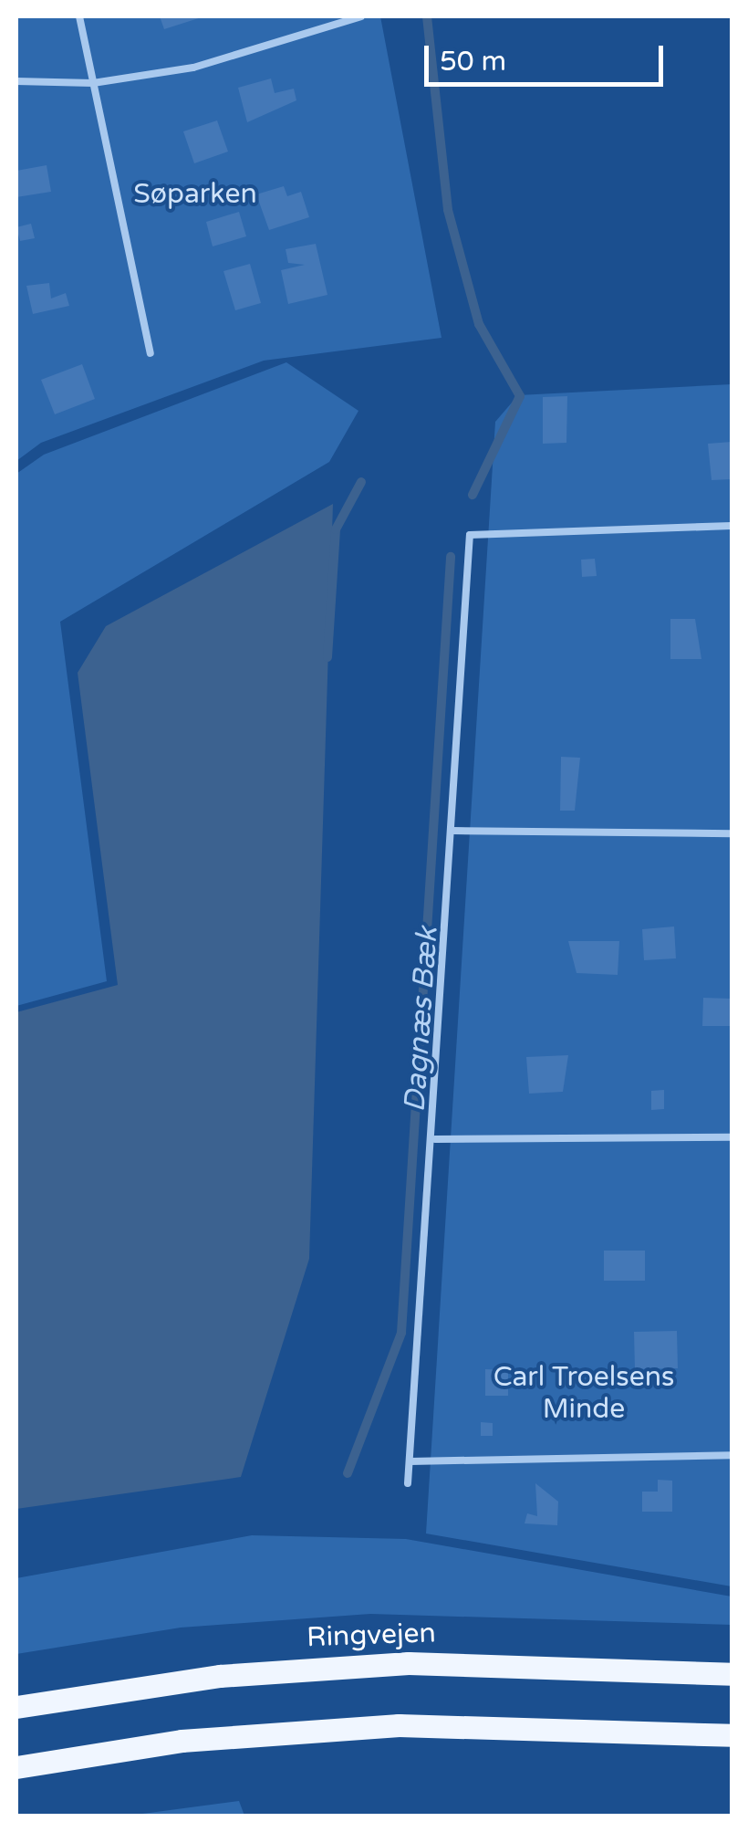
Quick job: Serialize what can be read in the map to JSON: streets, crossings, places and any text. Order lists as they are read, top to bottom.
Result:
{
  "streets": {
    "main road": ["Ringvejen"]
  },
  "water": ["Dagnæs Bæk"],
  "parks": ["Søparken", "Carl Troelsens Minde"],
  "scale_bar": "50 m"
}
